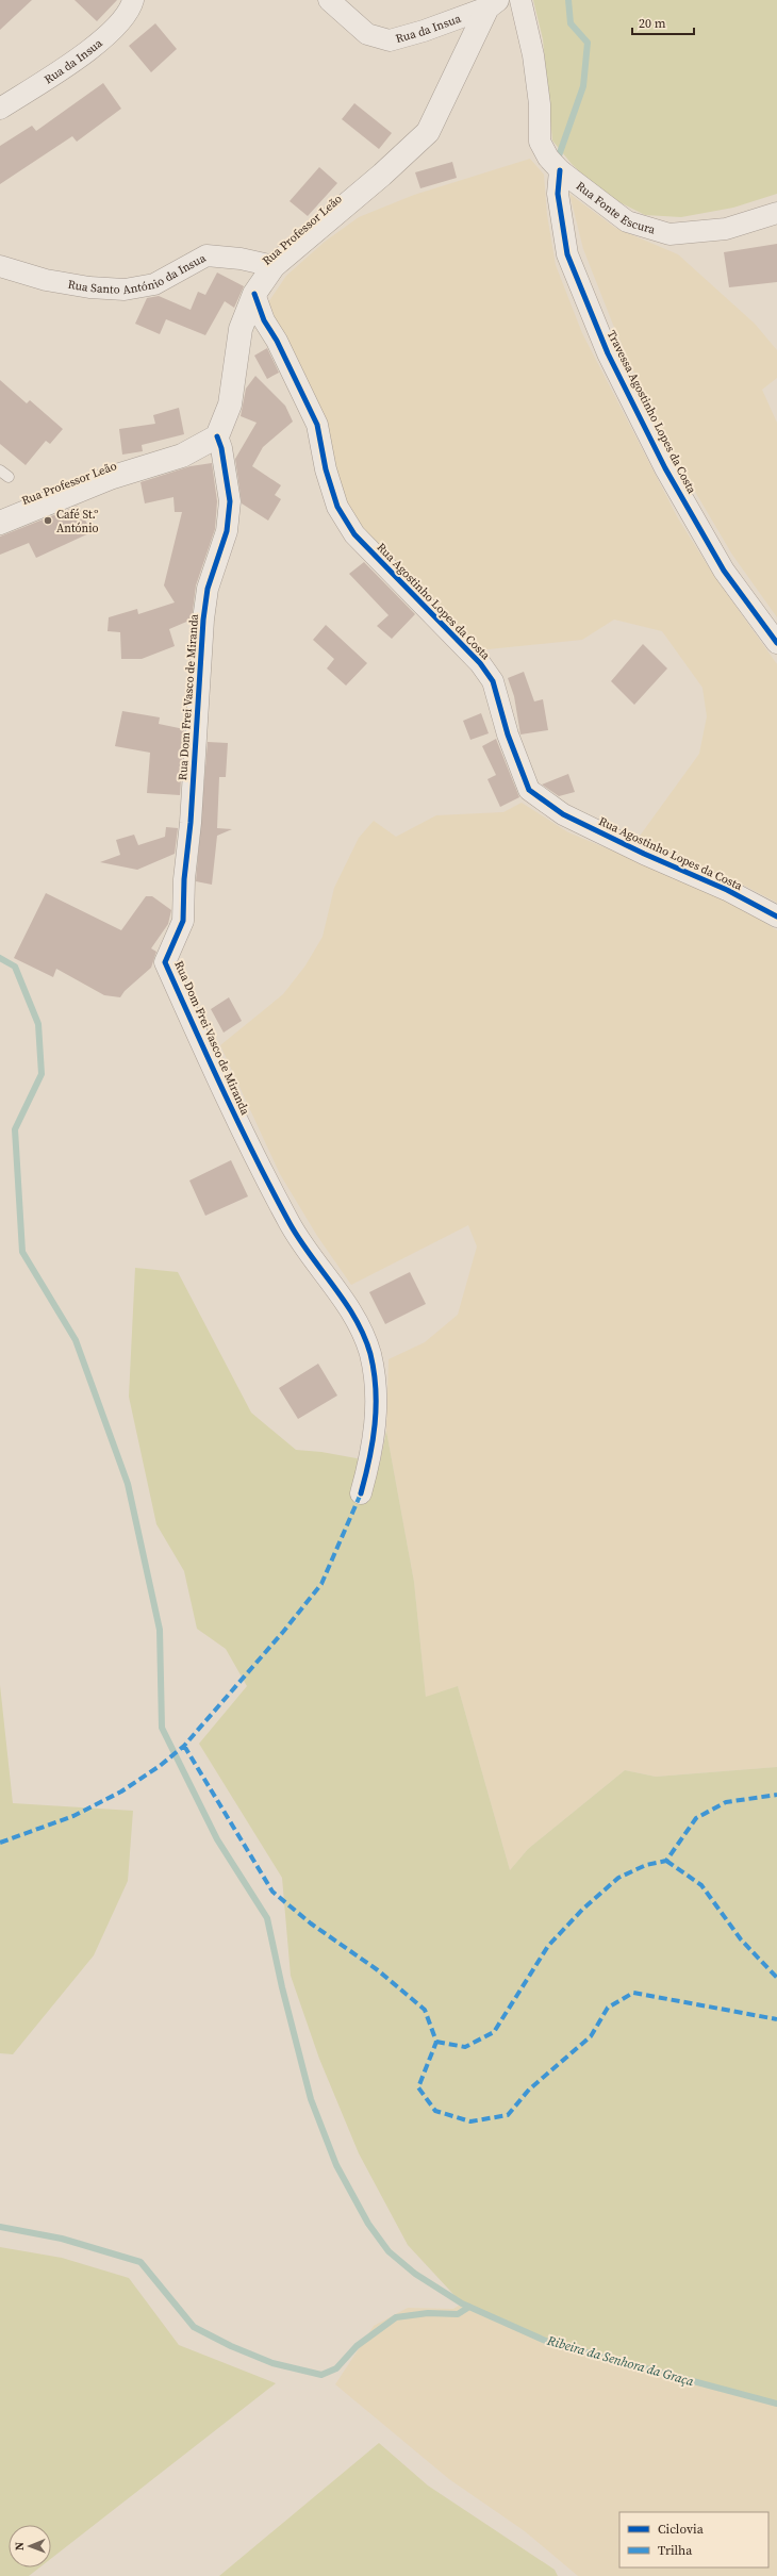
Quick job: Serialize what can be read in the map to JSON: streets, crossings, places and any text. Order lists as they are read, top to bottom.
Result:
{
  "streets": {
    "street": [
      "Rua da Insua",
      "Rua Fonte Escura",
      "Rua Professor Leão",
      "Rua Santo António da Insua",
      "Travessa Agostinho Lopes da Costa",
      "Rua Agostinho Lopes da Costa",
      "Rua Dom Frei Vasco de Miranda"
    ]
  },
  "crossings": [
    ["Rua da Insua", "Rua Professor Leão"],
    ["Rua Fonte Escura", "Travessa Agostinho Lopes da Costa"],
    ["Rua Professor Leão", "Rua Santo António da Insua"],
    ["Rua Professor Leão", "Rua Agostinho Lopes da Costa"],
    ["Rua Professor Leão", "Rua Dom Frei Vasco de Miranda"]
  ],
  "water": ["Ribeira da Senhora da Graça"],
  "places": ["Café St.º António"],
  "legend": ["Ciclovia", "Trilha"],
  "scale_bar": "20 m",
  "north": "left"
}
